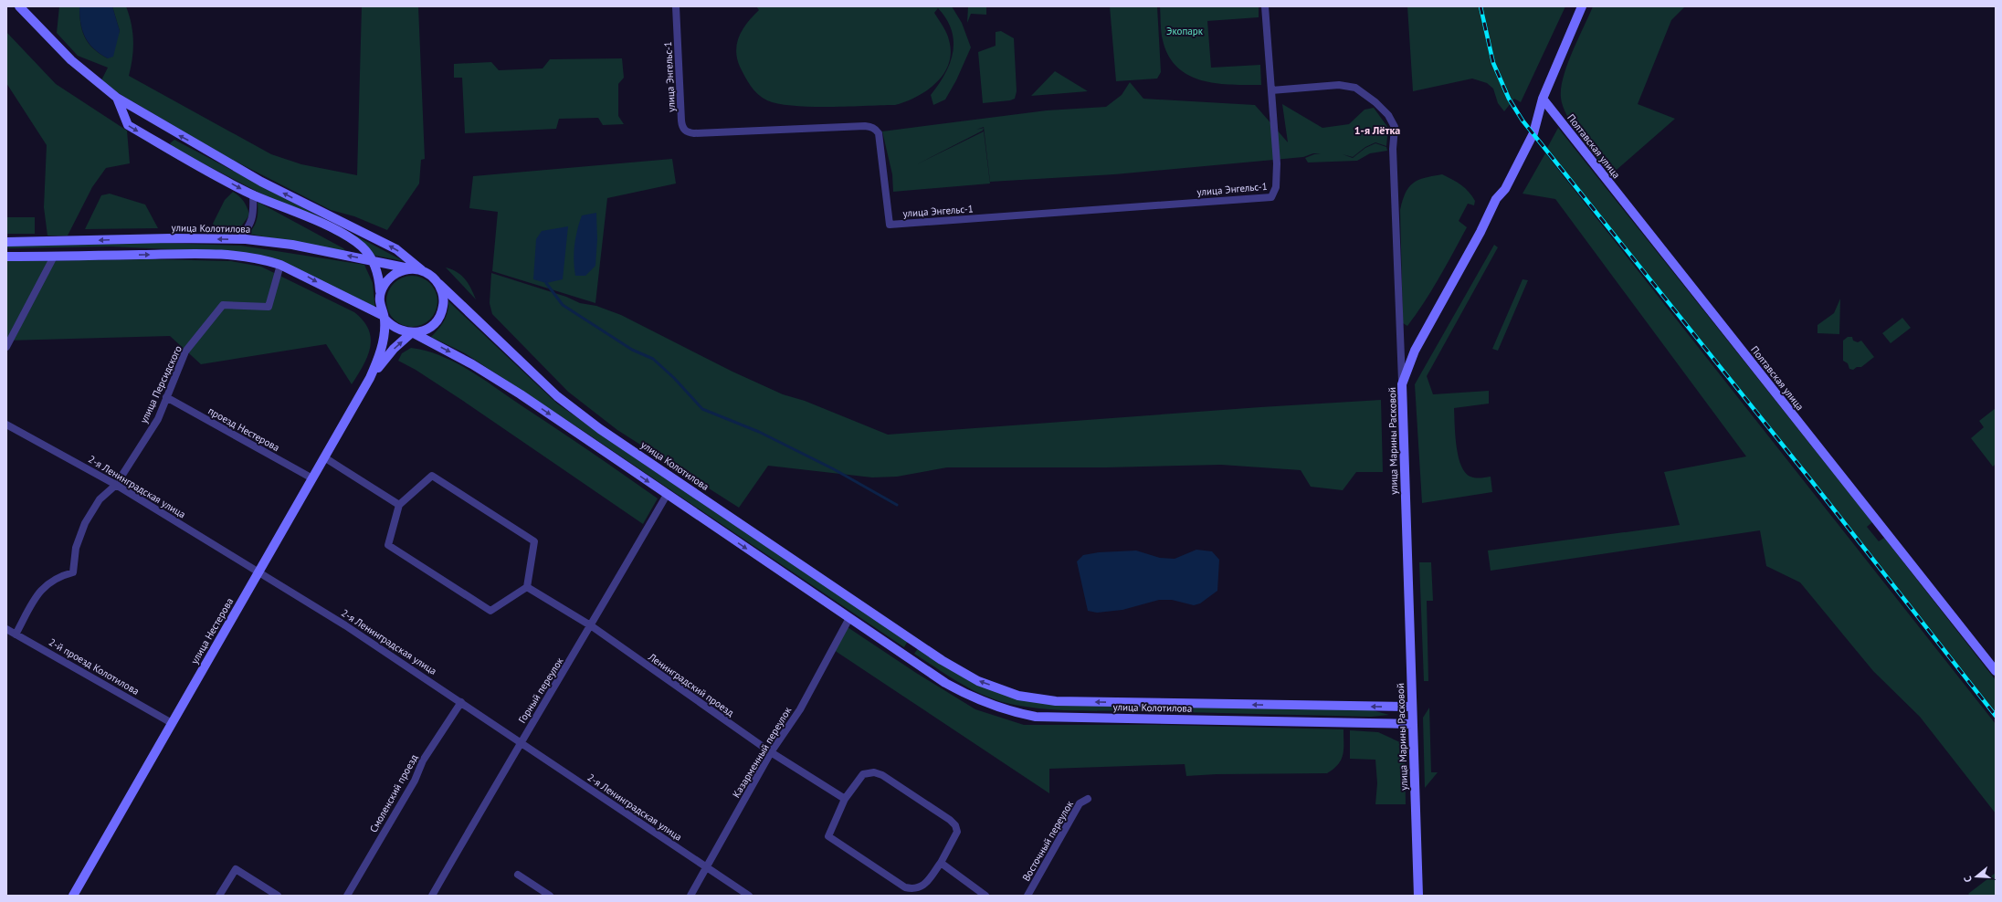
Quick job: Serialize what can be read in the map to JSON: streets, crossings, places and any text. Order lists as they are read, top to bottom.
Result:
{
  "streets": {
    "main road": [
      "Полтавская улица",
      "улица Колотилова",
      "улица Марины Расковой",
      "улица Нестерова"
    ],
    "street": [
      "улица Энгельс-1",
      "улица Персидского",
      "проезд Нестерова",
      "2-я Ленинградская улица",
      "2-й проезд Колотилова",
      "Ленинградский проезд",
      "Горный переулок",
      "Казарменный переулок",
      "Смоленский проезд",
      "Восточный переулок"
    ]
  },
  "crossings": [
    ["Полтавская улица", "улица Марины Расковой"],
    ["улица Колотилова", "улица Персидского"],
    ["улица Колотилова", "улица Марины Расковой"],
    ["улица Колотилова", "улица Нестерова"],
    ["улица Колотилова", "Горный переулок"],
    ["улица Колотилова", "Казарменный переулок"],
    ["улица Персидского", "проезд Нестерова"],
    ["улица Персидского", "2-я Ленинградская улица"],
    ["улица Персидского", "2-й проезд Колотилова"],
    ["проезд Нестерова", "улица Нестерова"],
    ["2-я Ленинградская улица", "улица Нестерова"],
    ["2-я Ленинградская улица", "Горный переулок"],
    ["2-я Ленинградская улица", "Казарменный переулок"],
    ["2-я Ленинградская улица", "Смоленский проезд"],
    ["улица Нестерова", "2-й проезд Колотилова"],
    ["Ленинградский проезд", "Горный переулок"],
    ["Ленинградский проезд", "Казарменный переулок"]
  ],
  "districts": ["1-я Лётка"],
  "parks": ["Экопарк"],
  "north": "left"
}
